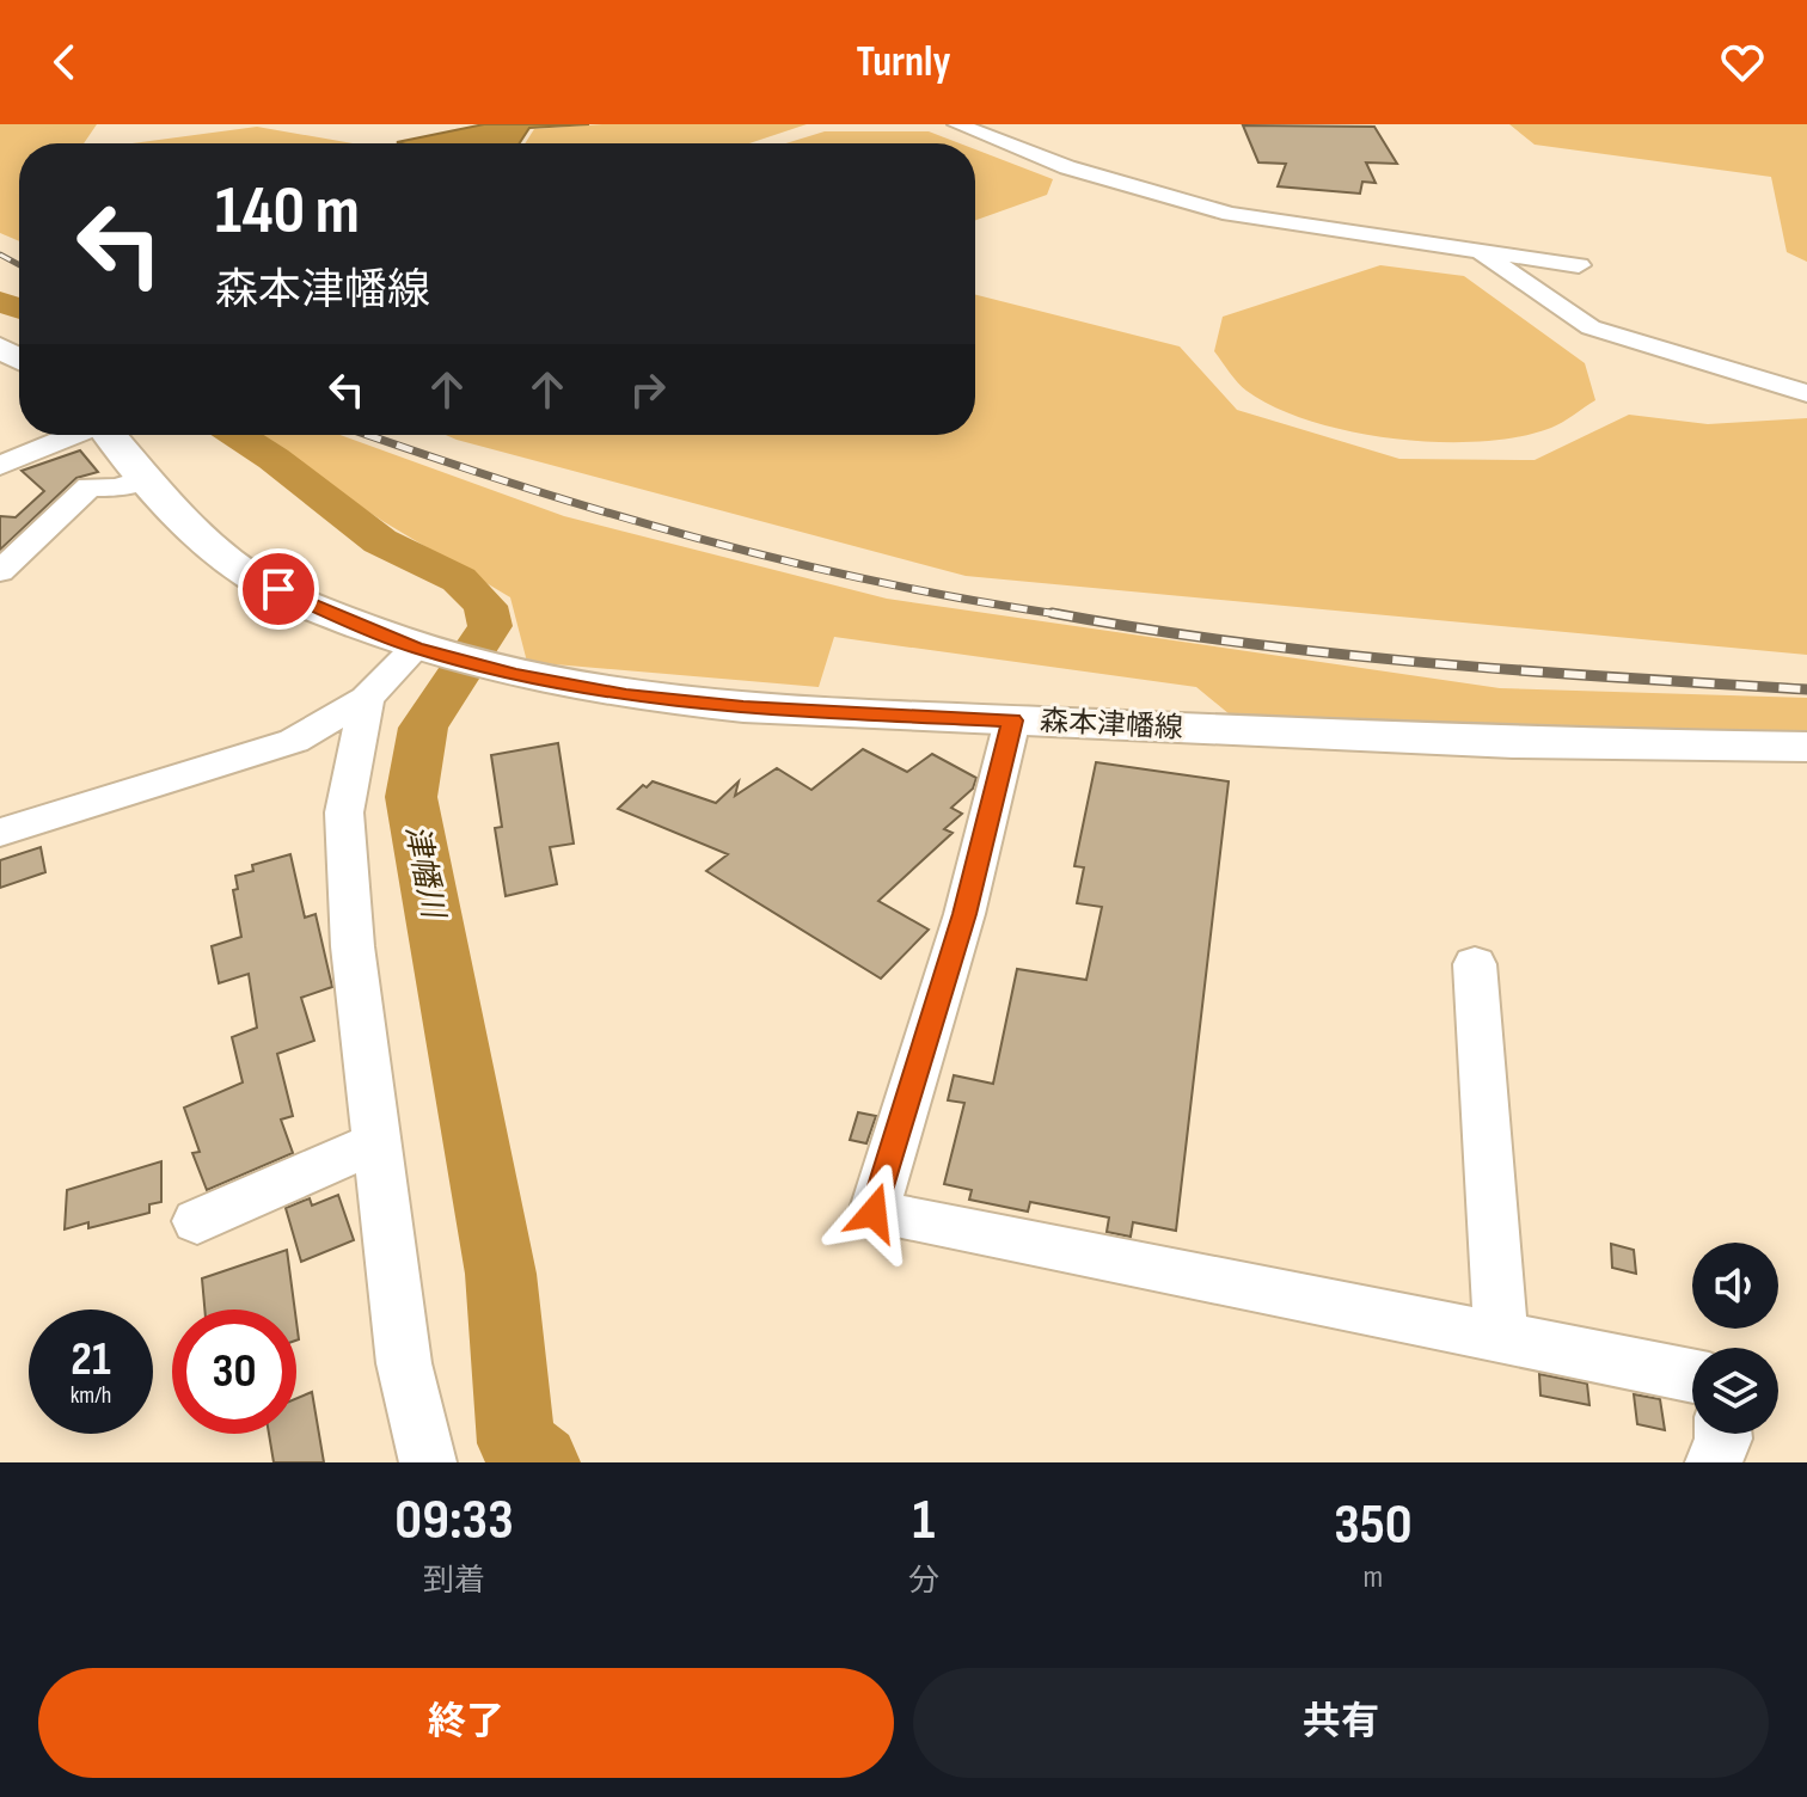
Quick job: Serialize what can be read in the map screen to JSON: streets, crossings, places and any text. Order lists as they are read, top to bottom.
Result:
{
  "streets": {
    "main road": ["森本津幡線"]
  },
  "water": ["津幡川"],
  "page": {
    "header": "Turnly",
    "turn": ["140 m", "森本津幡線"],
    "speed": "21 km/h",
    "limit": "30",
    "eta": [
      "09:33",
      "到着",
      "1",
      "分",
      "350",
      "m"
    ],
    "buttons": ["終了", "共有"]
  }
}
